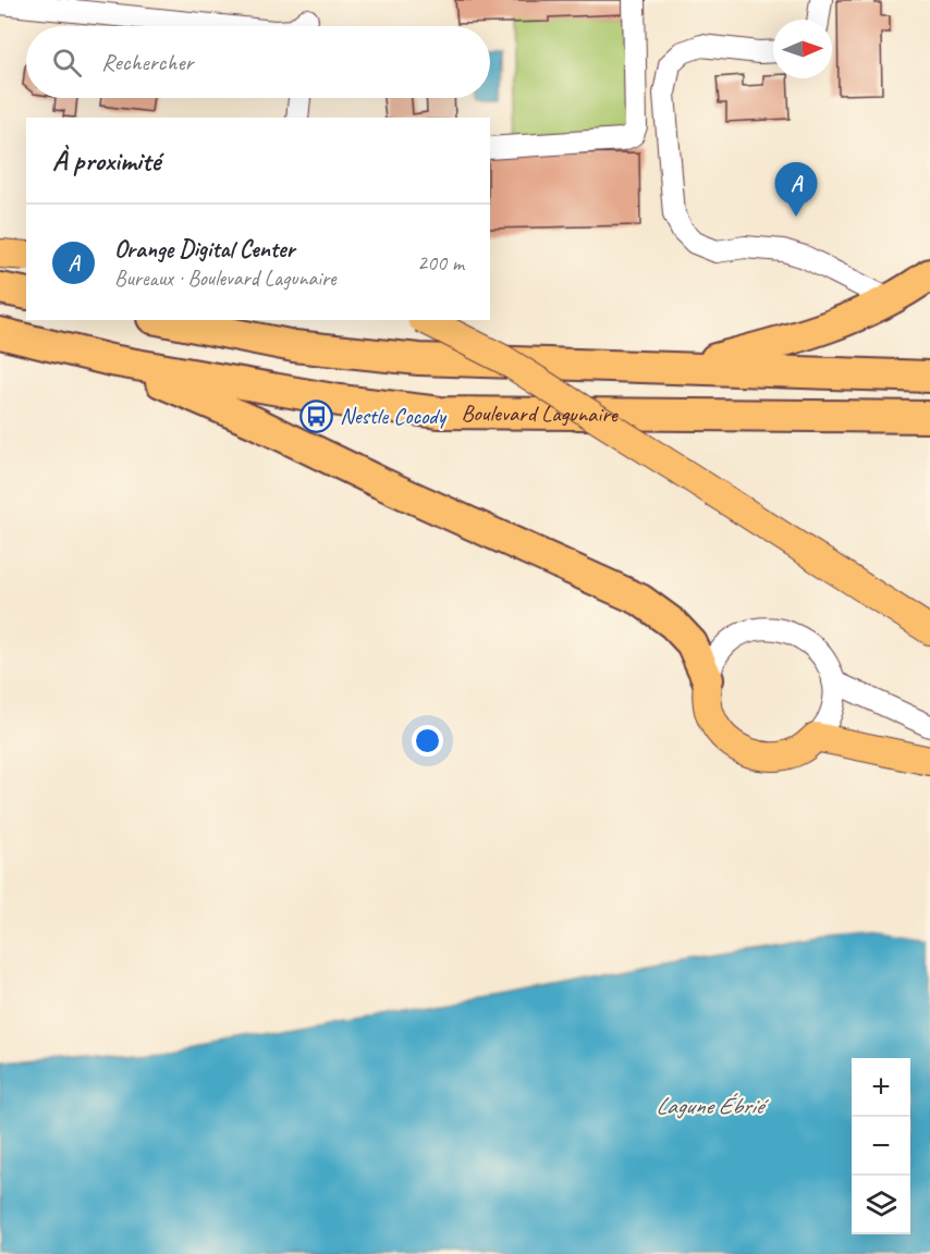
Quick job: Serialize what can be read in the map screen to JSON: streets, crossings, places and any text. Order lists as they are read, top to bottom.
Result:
{
  "streets": {
    "highway": ["Boulevard Lagunaire"]
  },
  "water": ["Lagune Ébrié"],
  "places": {
    "bus stop": ["Nestle Cocody"]
  },
  "north": "right",
  "page": {
    "search": "Rechercher",
    "heading": "À proximité",
    "pins": "A",
    "list": [
      {
        "mark": "A",
        "name": "Orange Digital Center",
        "note": "Bureaux · Boulevard Lagunaire",
        "value": "200 m"
      }
    ],
    "map_buttons": ["+", "−"]
  }
}
